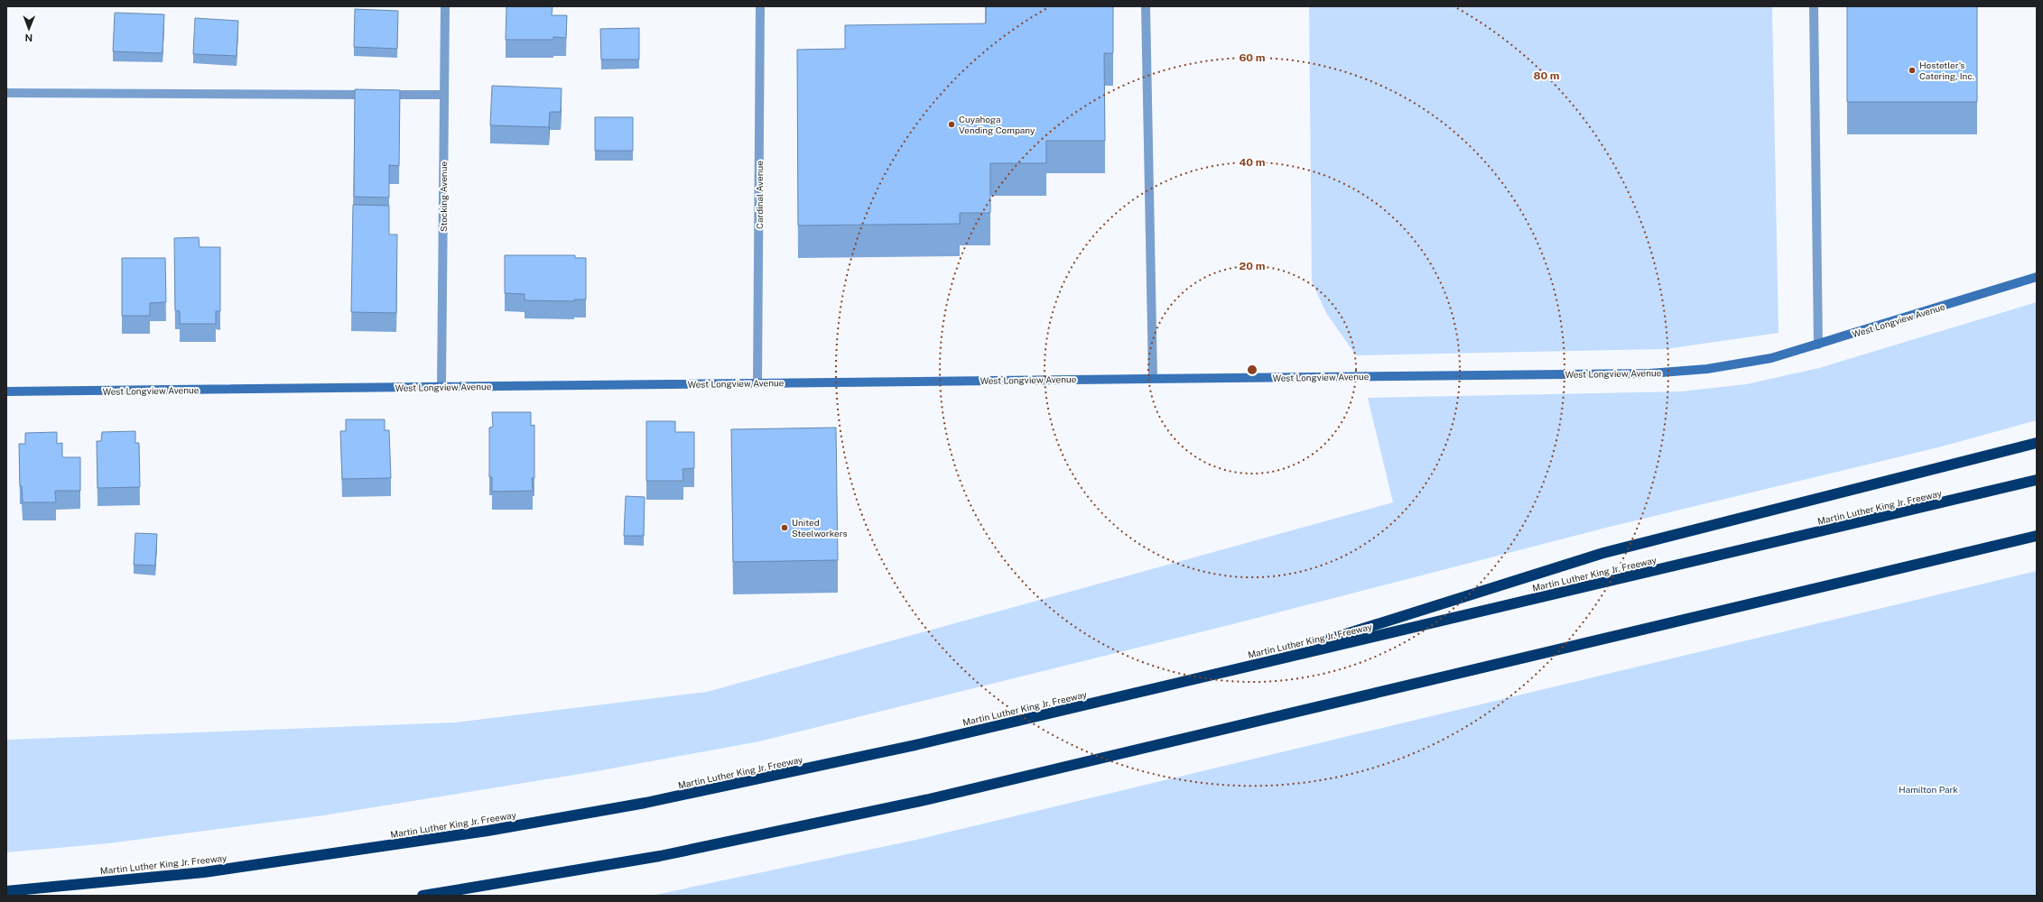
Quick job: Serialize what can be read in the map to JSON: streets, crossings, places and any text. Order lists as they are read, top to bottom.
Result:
{
  "streets": {
    "highway": ["Martin Luther King Jr. Freeway"],
    "street": ["Cardinal Avenue", "Stocking Avenue", "West Longview Avenue"]
  },
  "crossings": [
    ["Cardinal Avenue", "West Longview Avenue"],
    ["Stocking Avenue", "West Longview Avenue"]
  ],
  "parks": ["Hamilton Park"],
  "places": ["Hostetler's Catering, Inc.", "Cuyahoga Vending Company", "United Steelworkers"],
  "north": "bottom",
  "rings": [
    "60 m",
    "80 m",
    "40 m",
    "20 m"
  ]
}
